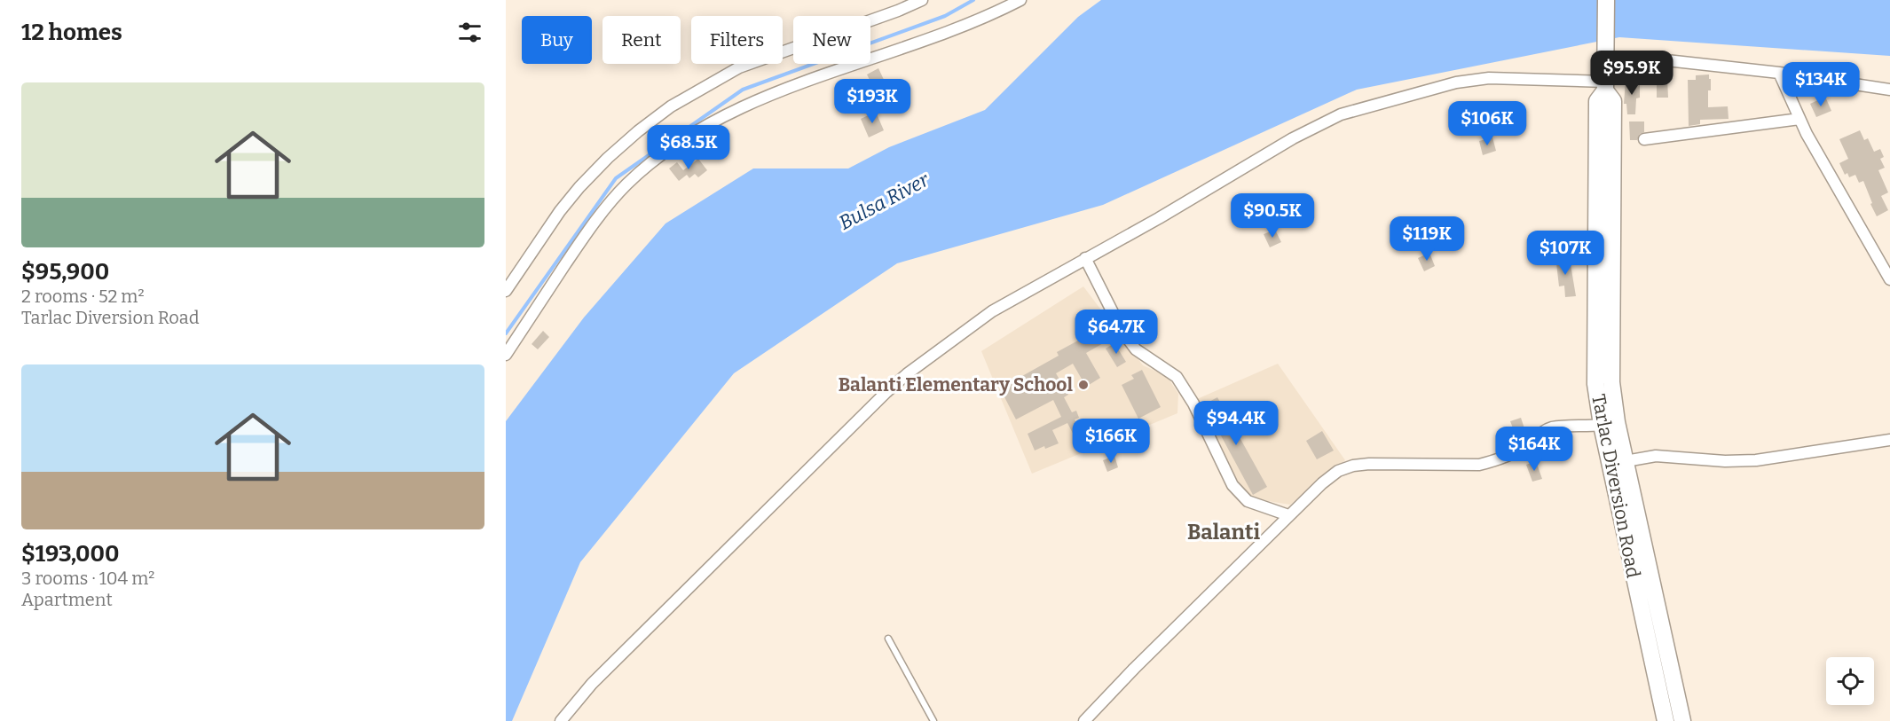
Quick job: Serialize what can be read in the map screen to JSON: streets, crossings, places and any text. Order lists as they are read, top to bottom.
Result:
{
  "streets": {
    "main road": ["Tarlac Diversion Road"]
  },
  "districts": ["Balanti"],
  "water": ["Bulsa River"],
  "places": ["Balanti Elementary School"],
  "page": {
    "heading": "12 homes",
    "chip": [
      "Buy",
      "Rent",
      "Filters",
      "New"
    ],
    "price": [
      "$95.9K",
      "$134K",
      "$193K",
      "$106K",
      "$68.5K",
      "$90.5K",
      "$119K",
      "$107K",
      "$64.7K",
      "$94.4K",
      "$166K",
      "$164K"
    ],
    "list": [
      {
        "name": "$95,900",
        "note": "2 rooms · 52 m² · Tarlac Diversion Road"
      },
      {
        "name": "$193,000",
        "note": "3 rooms · 104 m² · Apartment"
      }
    ]
  }
}
